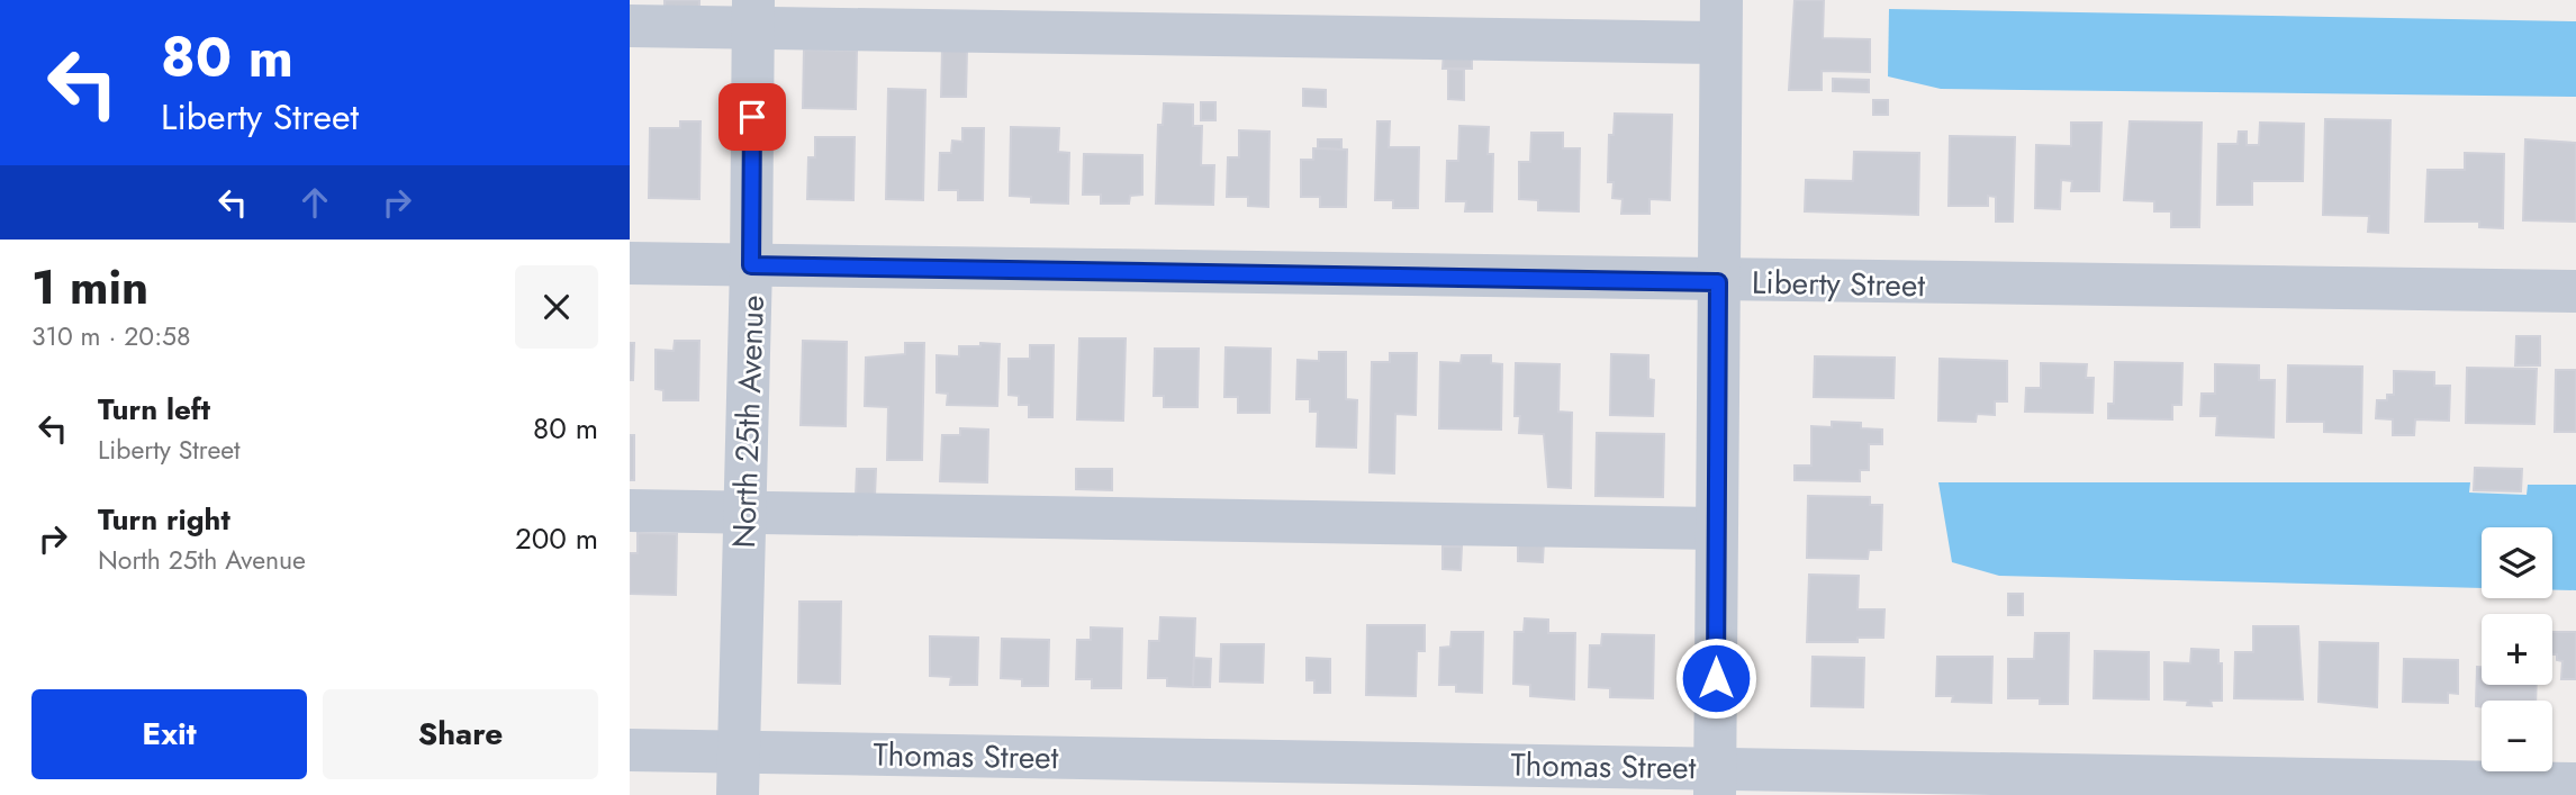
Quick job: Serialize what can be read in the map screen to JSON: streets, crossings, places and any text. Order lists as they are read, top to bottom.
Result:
{
  "streets": {
    "street": ["Liberty Street", "North 25th Avenue", "Thomas Street"]
  },
  "crossings": [
    ["Liberty Street", "North 25th Avenue"],
    ["North 25th Avenue", "Thomas Street"]
  ],
  "page": {
    "turn": ["80 m", "Liberty Street"],
    "heading": ["1 min", "310 m · 20:58"],
    "list": [
      {
        "name": "Turn left",
        "note": "Liberty Street",
        "value": "80 m"
      },
      {
        "name": "Turn right",
        "note": "North 25th Avenue",
        "value": "200 m"
      }
    ],
    "map_buttons": ["+", "−"],
    "buttons": ["Exit", "Share"]
  }
}
